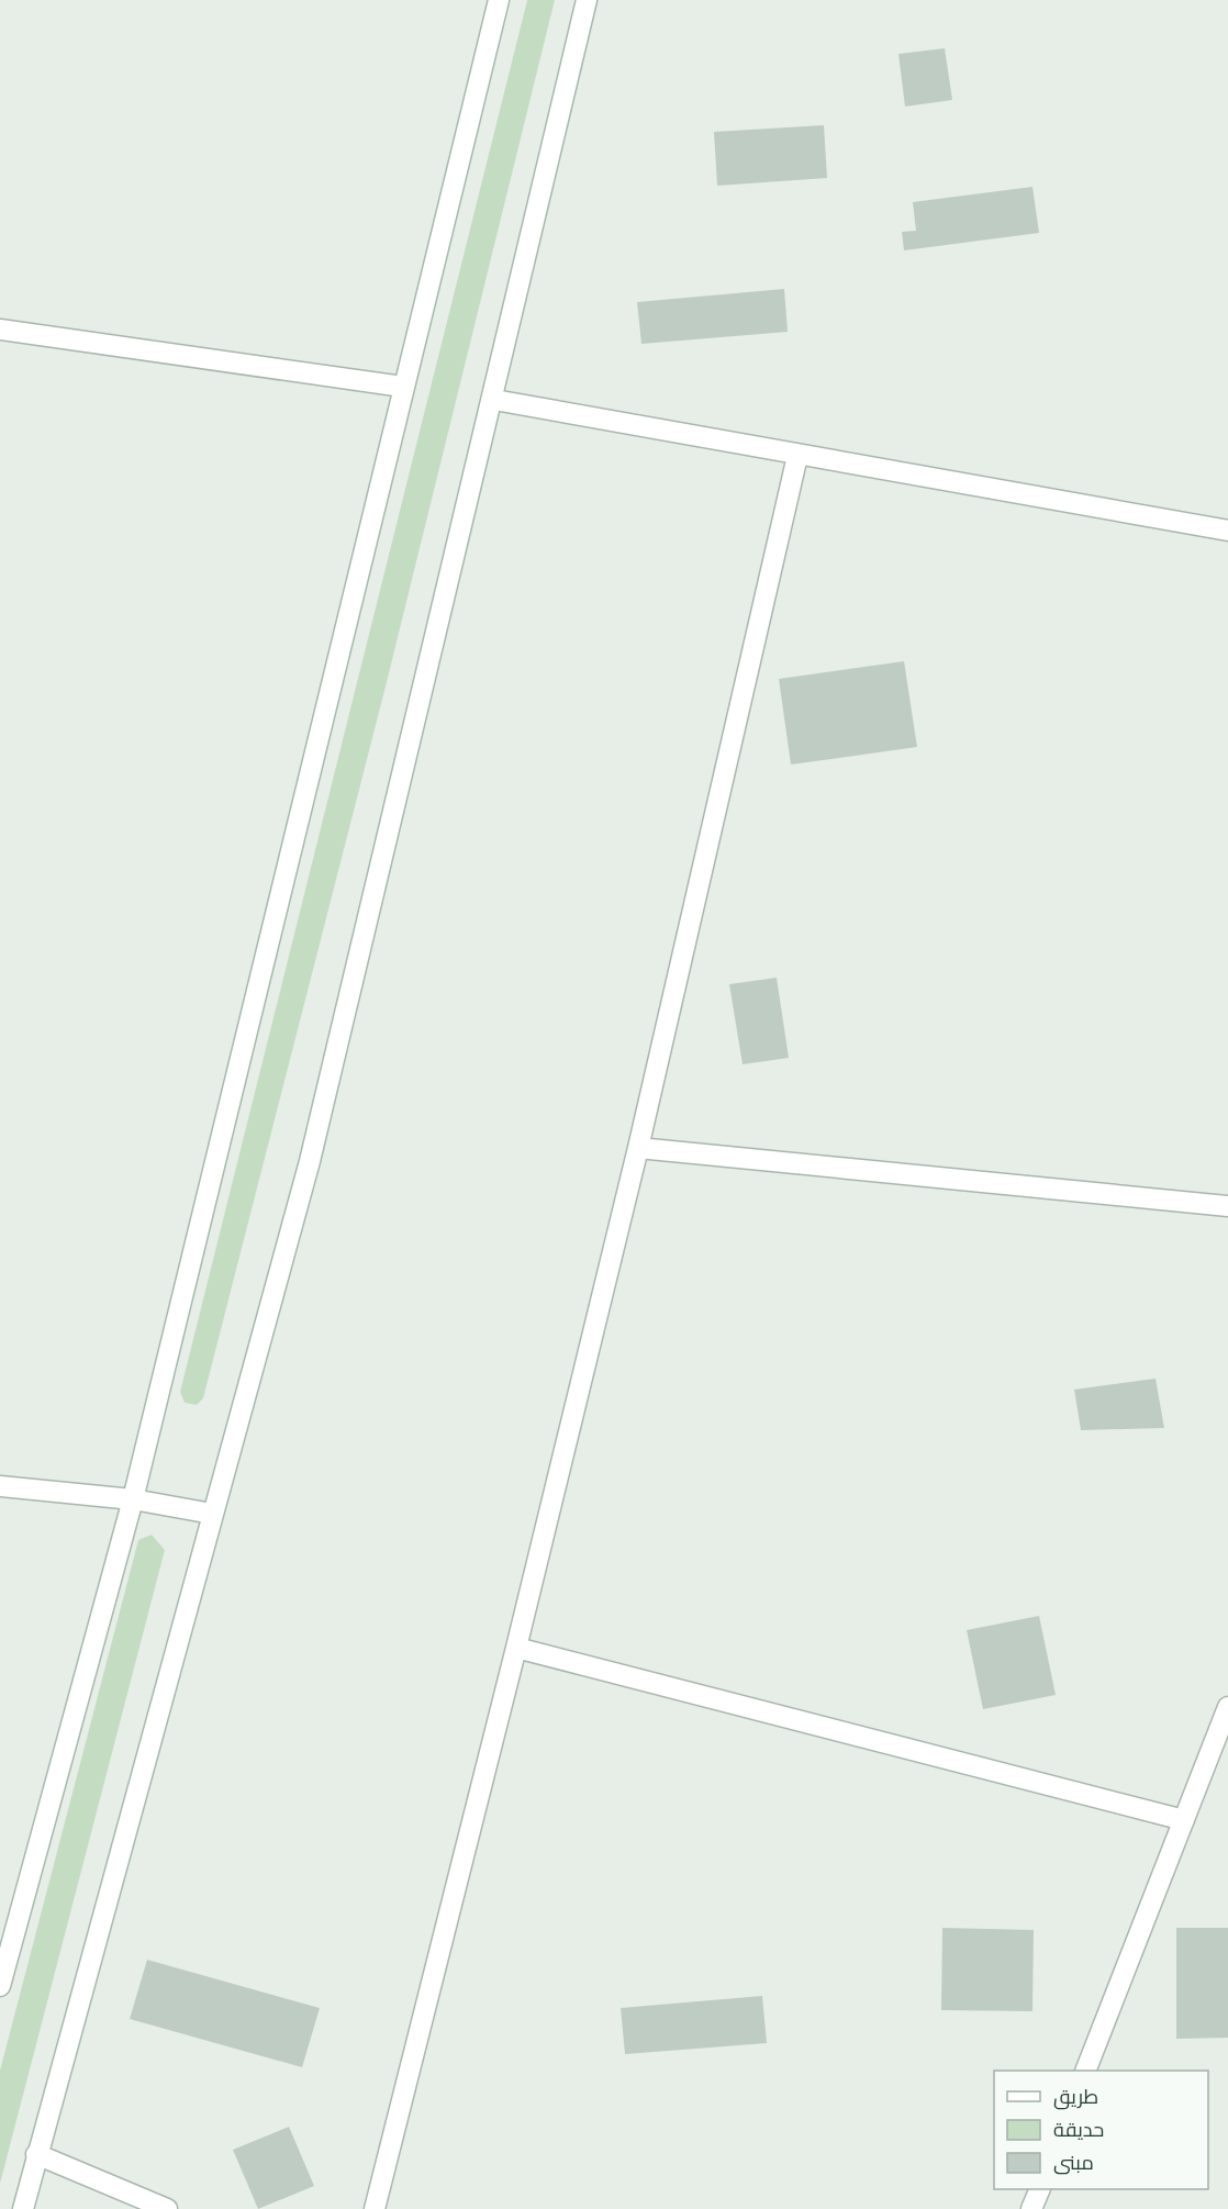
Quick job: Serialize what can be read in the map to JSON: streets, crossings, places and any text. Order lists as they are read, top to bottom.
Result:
{
  "legend": ["طريق", "حديقة", "مبنى"]
}
